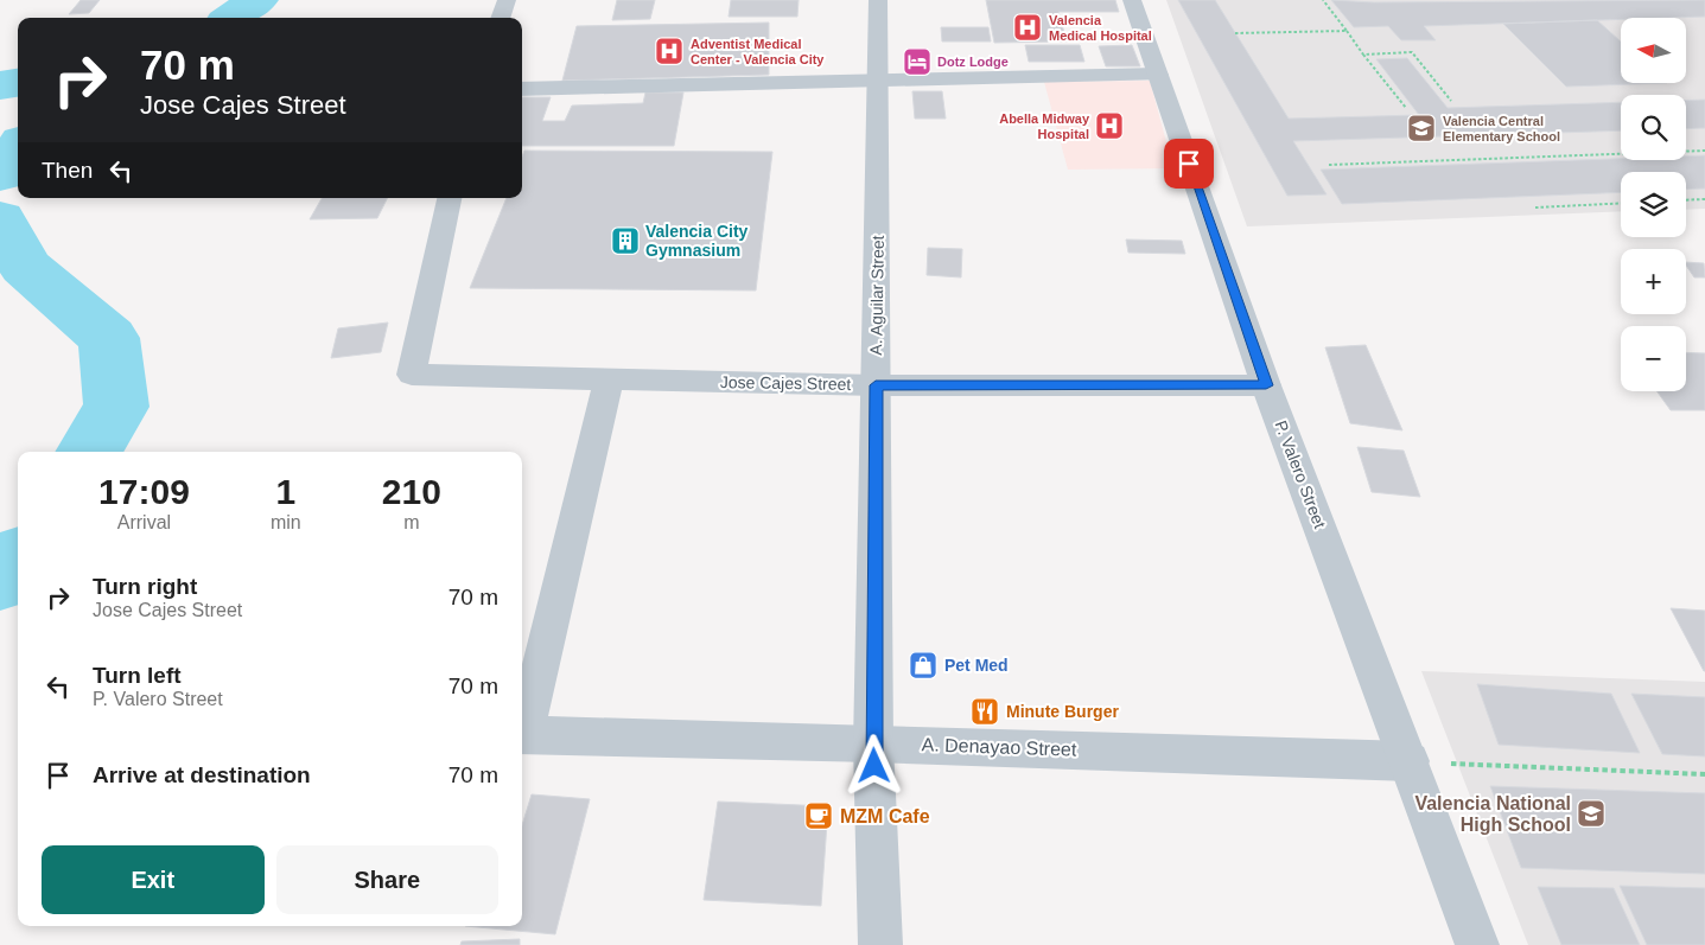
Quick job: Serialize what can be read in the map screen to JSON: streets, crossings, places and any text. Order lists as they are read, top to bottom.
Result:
{
  "streets": {
    "street": [
      "A. Aguilar Street",
      "Jose Cajes Street",
      "P. Valero Street",
      "A. Denayao Street"
    ]
  },
  "crossings": [
    ["A. Aguilar Street", "Jose Cajes Street"],
    ["A. Aguilar Street", "A. Denayao Street"],
    ["Jose Cajes Street", "P. Valero Street"],
    ["P. Valero Street", "A. Denayao Street"]
  ],
  "places": {
    "hospital": ["Valencia Medical Hospital", "Adventist Medical Center - Valencia City", "Abella Midway Hospital"],
    "hotel": ["Dotz Lodge"],
    "school or university": ["Valencia Central Elementary School", "Valencia National High School"],
    "building": ["Valencia City Gymnasium"],
    "shop": ["Pet Med"],
    "restaurant": ["Minute Burger"],
    "cafe": ["MZM Cafe"]
  },
  "north": "left",
  "page": {
    "map_buttons": ["+", "−"],
    "turn": ["70 m", "Jose Cajes Street"],
    "then": "Then",
    "eta": [
      "17:09",
      "Arrival",
      "1",
      "min",
      "210",
      "m"
    ],
    "list": [
      {
        "name": "Turn right",
        "note": "Jose Cajes Street",
        "value": "70 m"
      },
      {
        "name": "Turn left",
        "note": "P. Valero Street",
        "value": "70 m"
      },
      {
        "name": "Arrive at destination",
        "value": "70 m"
      }
    ],
    "buttons": ["Exit", "Share"]
  }
}
